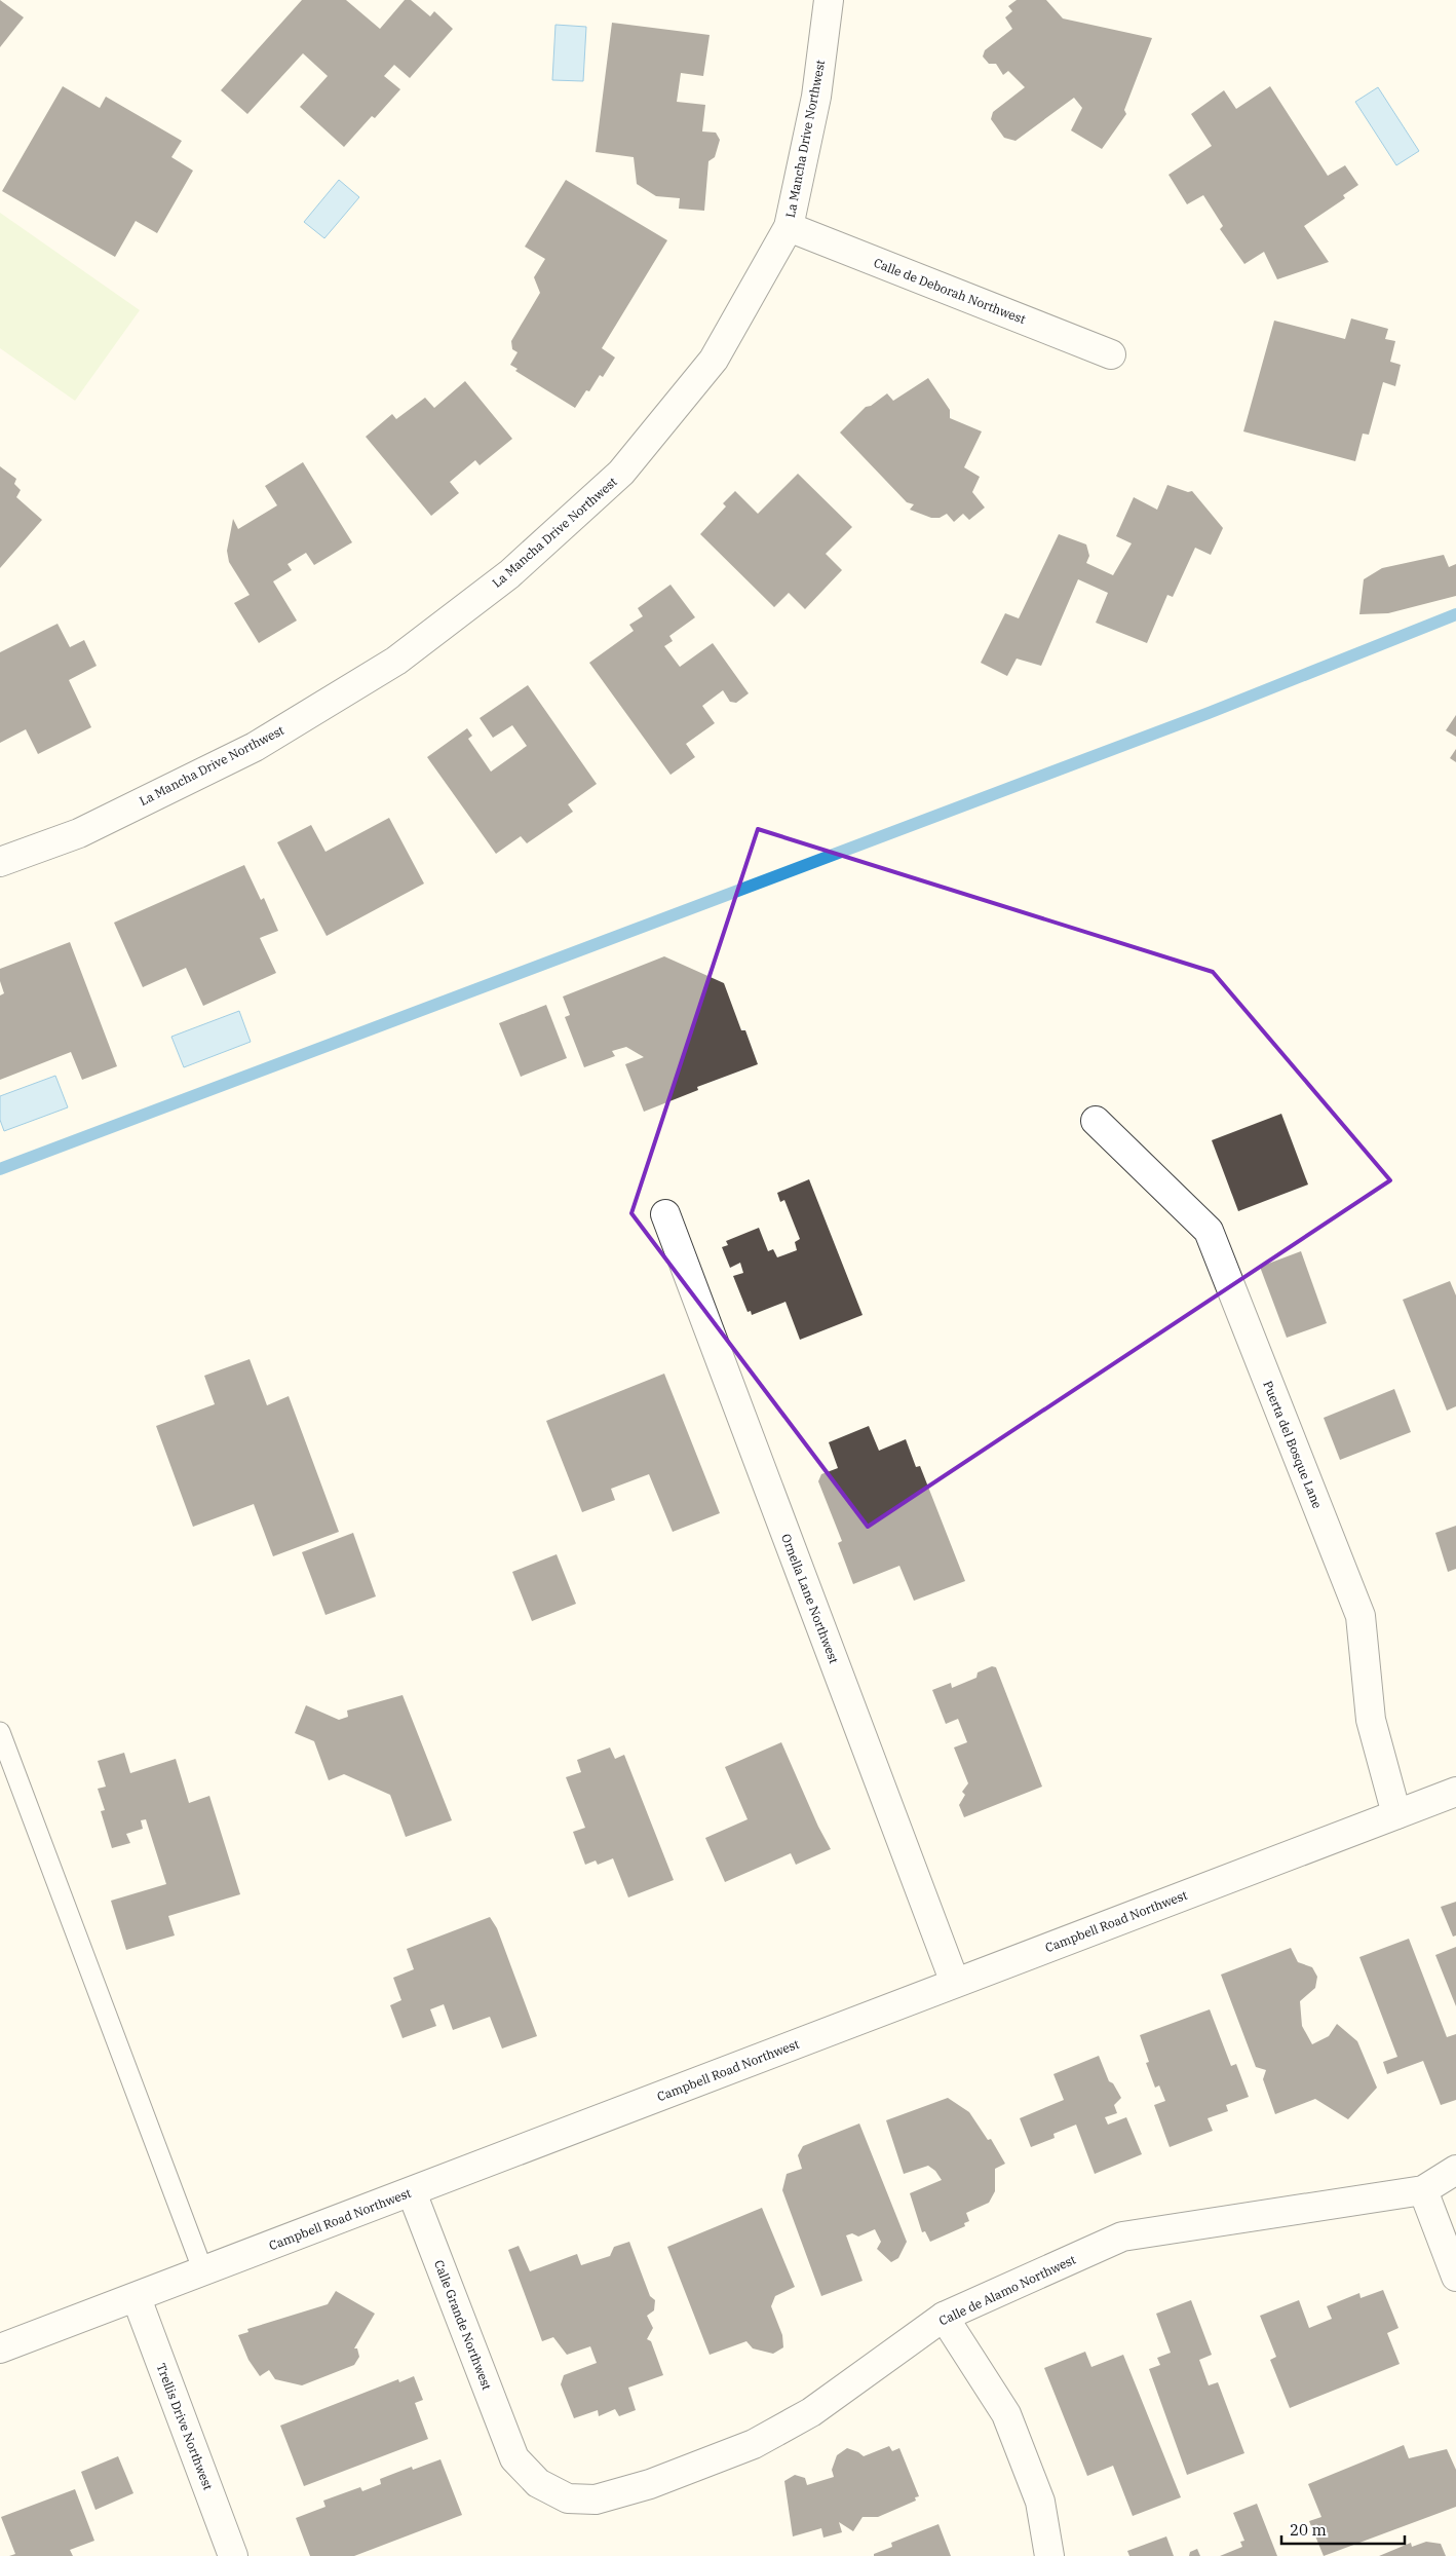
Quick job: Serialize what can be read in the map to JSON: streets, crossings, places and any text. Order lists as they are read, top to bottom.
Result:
{
  "streets": {
    "street": [
      "La Mancha Drive Northwest",
      "Calle de Deborah Northwest",
      "Puerta del Bosque Lane",
      "Ornella Lane Northwest",
      "Campbell Road Northwest",
      "Calle de Alamo Northwest",
      "Calle Grande Northwest",
      "Trellis Drive Northwest"
    ]
  },
  "crossings": [
    ["La Mancha Drive Northwest", "Calle de Deborah Northwest"],
    ["Puerta del Bosque Lane", "Campbell Road Northwest"],
    ["Ornella Lane Northwest", "Campbell Road Northwest"],
    ["Campbell Road Northwest", "Calle Grande Northwest"],
    ["Campbell Road Northwest", "Trellis Drive Northwest"],
    ["Calle de Alamo Northwest", "Calle Grande Northwest"]
  ],
  "scale_bar": "20 m"
}
